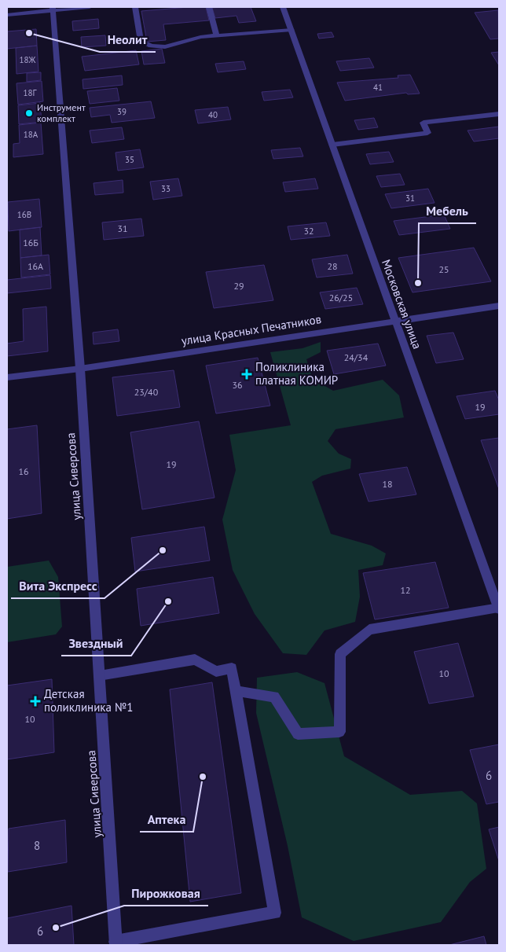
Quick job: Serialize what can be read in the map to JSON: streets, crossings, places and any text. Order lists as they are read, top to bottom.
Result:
{
  "streets": {
    "street": ["Московская улица", "улица Красных Печатников", "улица Сиверсова"]
  },
  "crossings": [
    ["Московская улица", "улица Красных Печатников"],
    ["улица Красных Печатников", "улица Сиверсова"]
  ],
  "places": {
    "other": [
      "Неолит",
      "Инструмент комплект",
      "Мебель",
      "Вита Экспресс",
      "Звездный",
      "Аптека",
      "Пирожковая"
    ],
    "health": ["Поликлиника платная КОМИР", "Детская поликлиника №1"]
  },
  "house_numbers": [
    "18Ж",
    "41",
    "18Г",
    "39",
    "40",
    "18А",
    "35",
    "33",
    "31",
    "16В",
    "31",
    "32",
    "16Б",
    "16А",
    "28",
    "25",
    "29",
    "26/25",
    "24/34",
    "36",
    "23/40",
    "19",
    "19",
    "16",
    "18",
    "12",
    "10",
    "10",
    "6",
    "8",
    "6"
  ]
}
